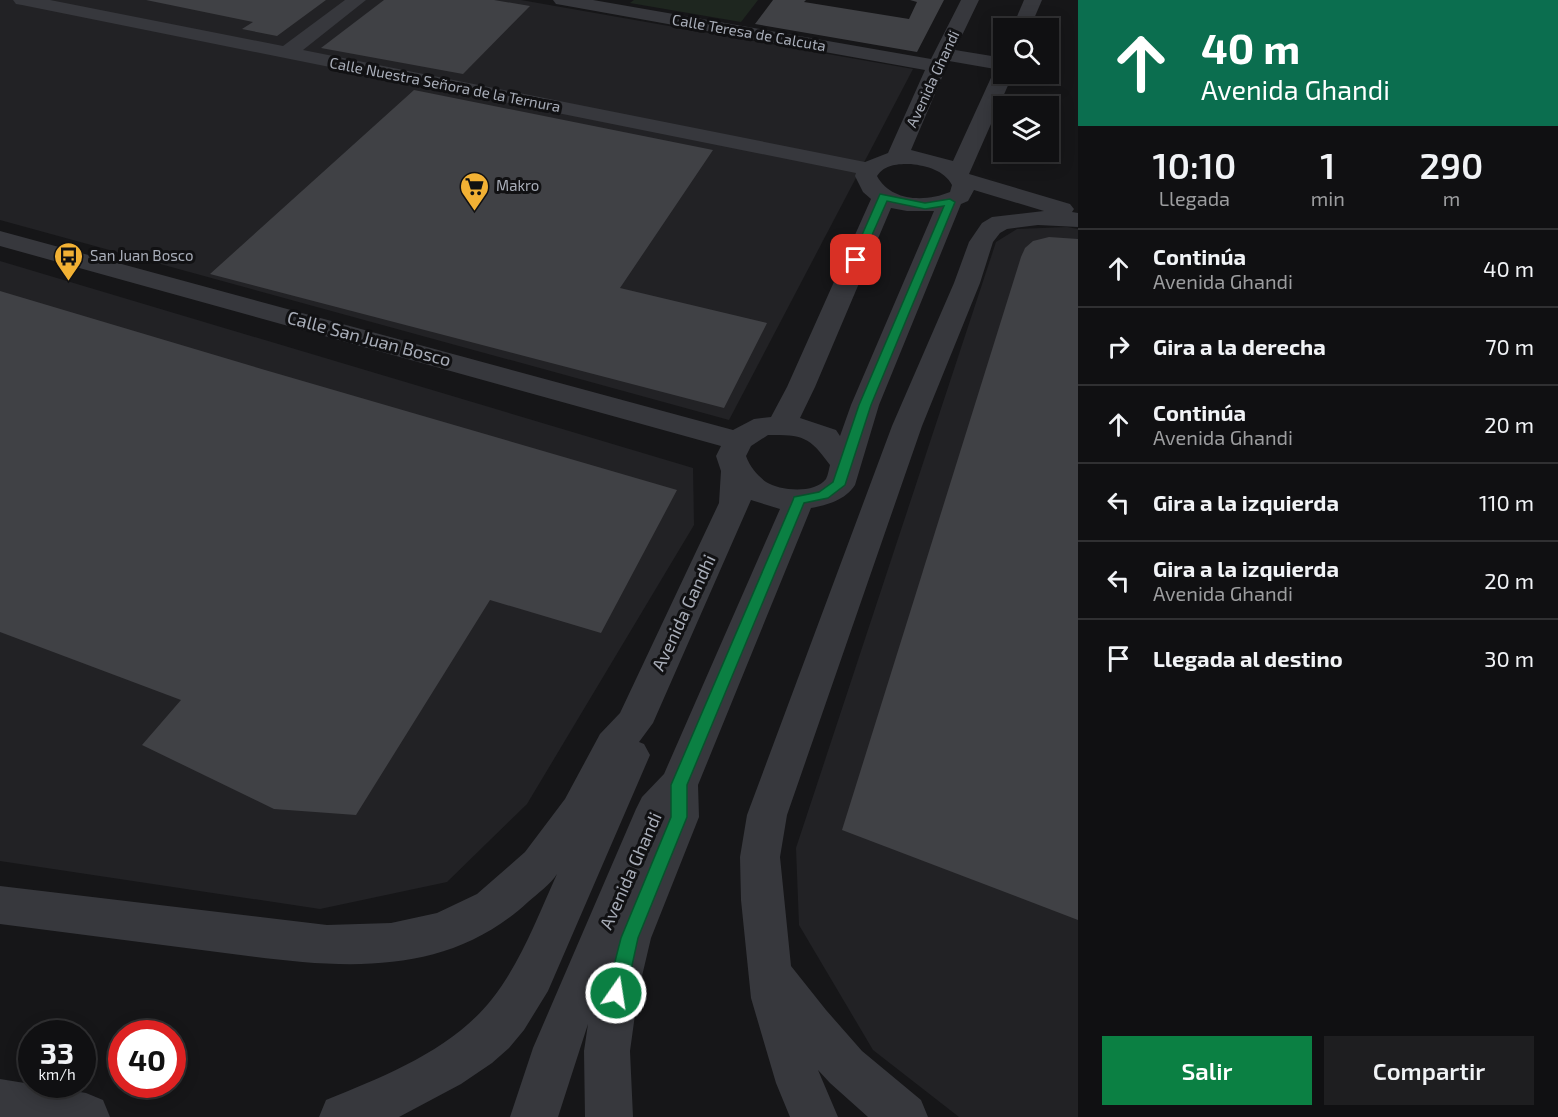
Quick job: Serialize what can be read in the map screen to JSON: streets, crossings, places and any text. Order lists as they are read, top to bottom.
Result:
{
  "streets": {
    "street": [
      "Calle Teresa de Calcuta",
      "Avenida Ghandi",
      "Calle Nuestra Señora de la Ternura",
      "Calle San Juan Bosco",
      "Avenida Gandhi"
    ]
  },
  "crossings": [
    ["Calle Teresa de Calcuta", "Avenida Ghandi"],
    ["Avenida Ghandi", "Calle San Juan Bosco"],
    ["Avenida Ghandi", "Avenida Gandhi"],
    ["Calle San Juan Bosco", "Avenida Gandhi"]
  ],
  "places": {
    "supermarket": ["Makro"],
    "bus stop": ["San Juan Bosco"]
  },
  "page": {
    "turn": ["40 m", "Avenida Ghandi"],
    "eta": [
      "10:10",
      "Llegada",
      "1",
      "min",
      "290",
      "m"
    ],
    "list": [
      {
        "name": "Continúa",
        "note": "Avenida Ghandi",
        "value": "40 m"
      },
      {
        "name": "Gira a la derecha",
        "value": "70 m"
      },
      {
        "name": "Continúa",
        "note": "Avenida Ghandi",
        "value": "20 m"
      },
      {
        "name": "Gira a la izquierda",
        "value": "110 m"
      },
      {
        "name": "Gira a la izquierda",
        "note": "Avenida Ghandi",
        "value": "20 m"
      },
      {
        "name": "Llegada al destino",
        "value": "30 m"
      }
    ],
    "speed": "33 km/h",
    "limit": "40",
    "buttons": ["Salir", "Compartir"]
  }
}
